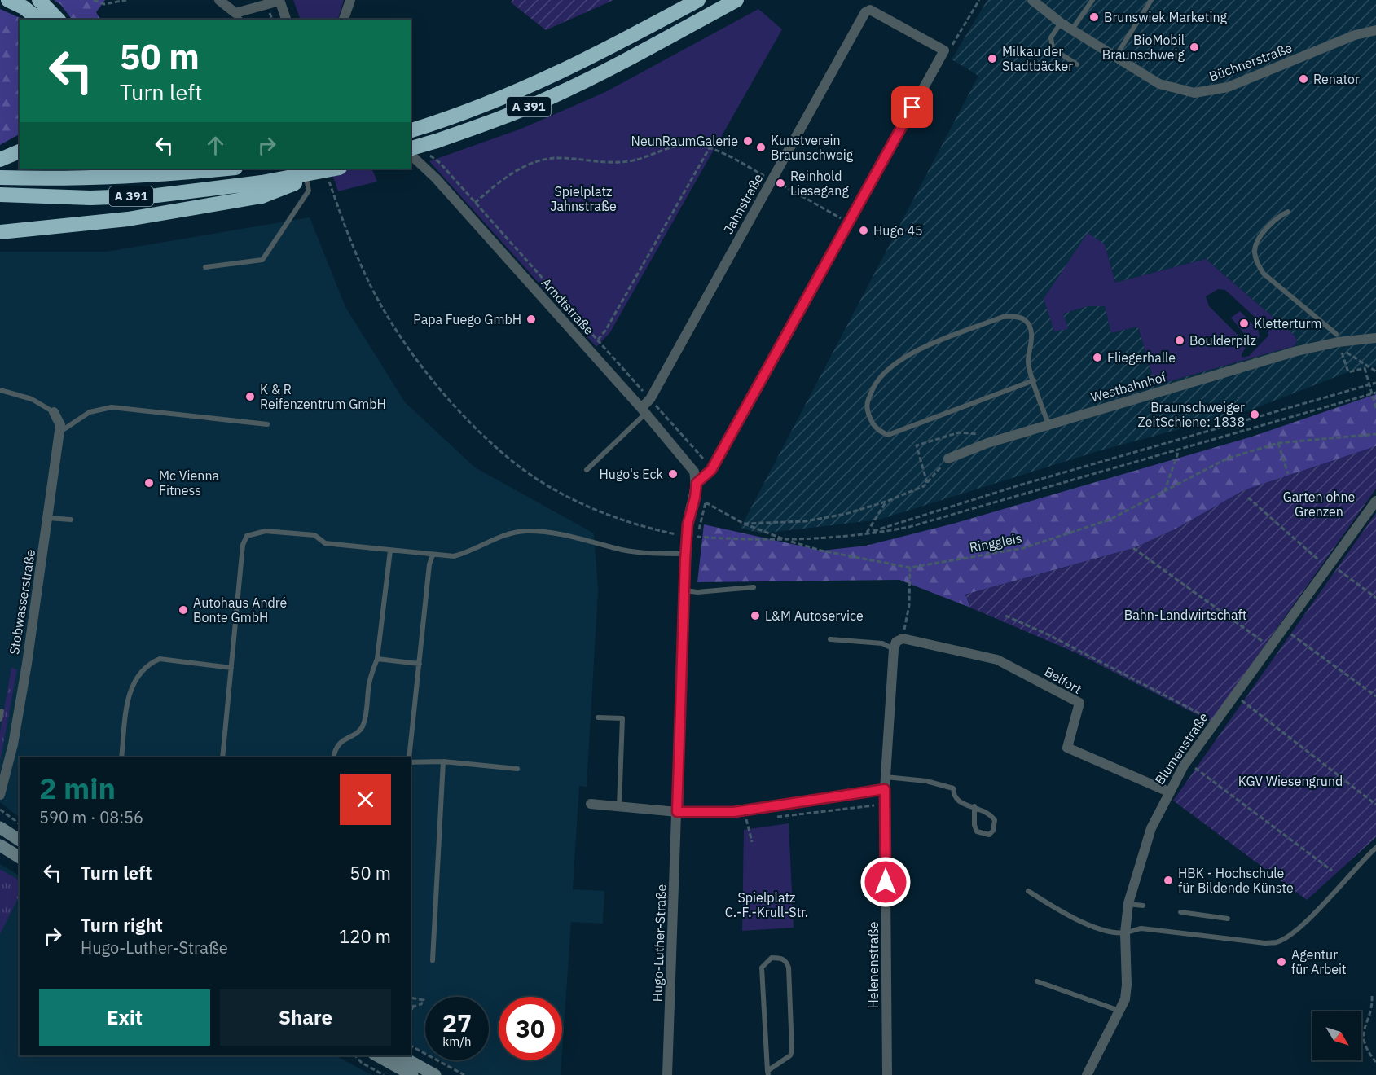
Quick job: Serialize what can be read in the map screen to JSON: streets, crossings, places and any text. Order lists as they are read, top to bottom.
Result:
{
  "streets": {
    "highway": ["A 391"],
    "street": [
      "Büchnerstraße",
      "Jahnstraße",
      "Arndtstraße",
      "Westbahnhof",
      "Stobwasserstraße",
      "Belfort",
      "Blumenstraße",
      "Hugo-Luther-Straße",
      "Helenenstraße"
    ],
    "path": ["Ringgleis"]
  },
  "crossings": [
    ["Jahnstraße", "Arndtstraße"],
    ["Arndtstraße", "Hugo-Luther-Straße"],
    ["Belfort", "Blumenstraße"]
  ],
  "parks": [
    "Spielplatz Jahnstraße",
    "Garten ohne Grenzen",
    "Bahn-Landwirtschaft",
    "KGV Wiesengrund",
    "Spielplatz C.-F.-Krull-Str."
  ],
  "places": [
    "Brunswiek Marketing",
    "BioMobil Braunschweig",
    "Milkau der Stadtbäcker",
    "Renator",
    "NeunRaumGalerie",
    "Kunstverein Braunschweig",
    "Reinhold Liesegang",
    "Hugo 45",
    "Papa Fuego GmbH",
    "Kletterturm",
    "Boulderpilz",
    "Fliegerhalle",
    "K & R Reifenzentrum GmbH",
    "Braunschweiger ZeitSchiene: 1838",
    "Hugo's Eck",
    "Mc Vienna Fitness",
    "Autohaus André Bonte GmbH",
    "L&M Autoservice",
    "HBK - Hochschule für Bildende Künste",
    "Agentur für Arbeit"
  ],
  "north": "bottom right",
  "page": {
    "turn": ["50 m", "Turn left"],
    "heading": ["2 min", "590 m · 08:56"],
    "list": [
      {
        "name": "Turn left",
        "value": "50 m"
      },
      {
        "name": "Turn right",
        "note": "Hugo-Luther-Straße",
        "value": "120 m"
      }
    ],
    "buttons": ["Exit", "Share"],
    "speed": "27 km/h",
    "limit": "30"
  }
}
